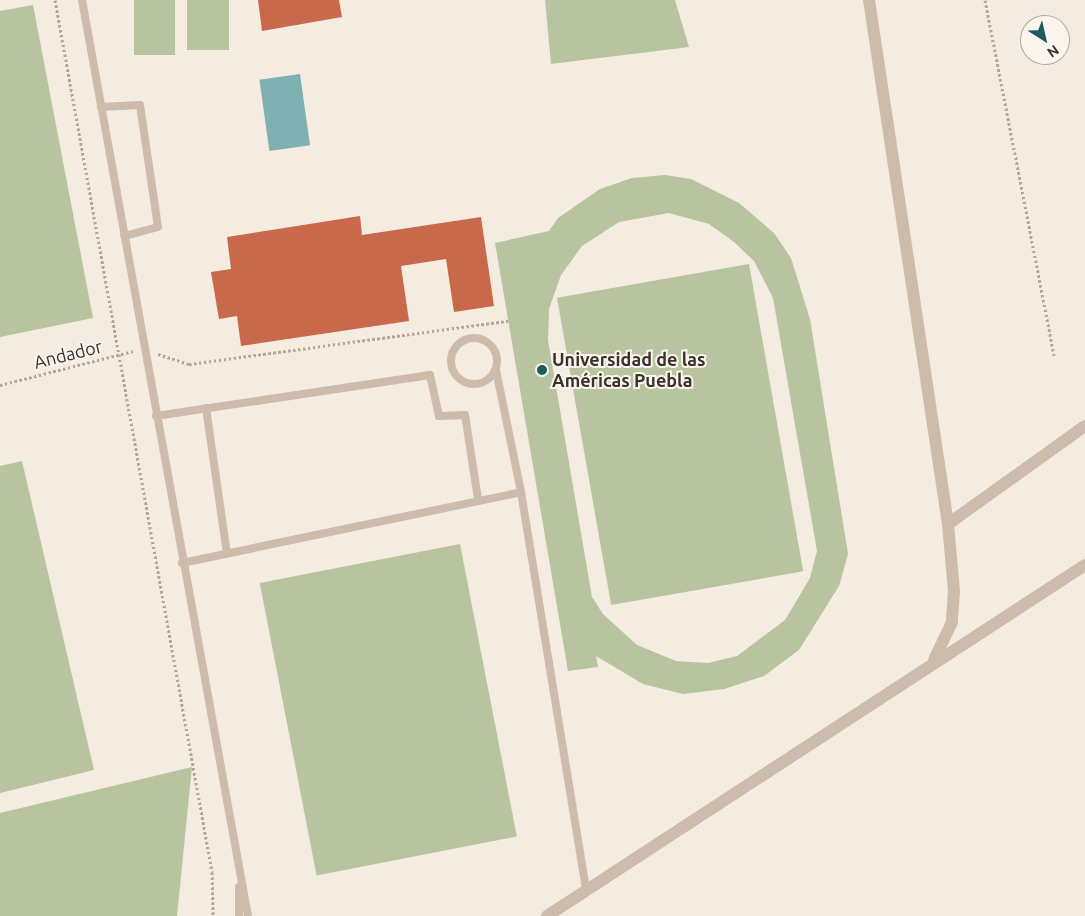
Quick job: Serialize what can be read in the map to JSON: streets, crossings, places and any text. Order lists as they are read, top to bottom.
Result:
{
  "streets": {
    "path": ["Andador"]
  },
  "places": ["Universidad de las Américas Puebla"],
  "north": "bottom right"
}
